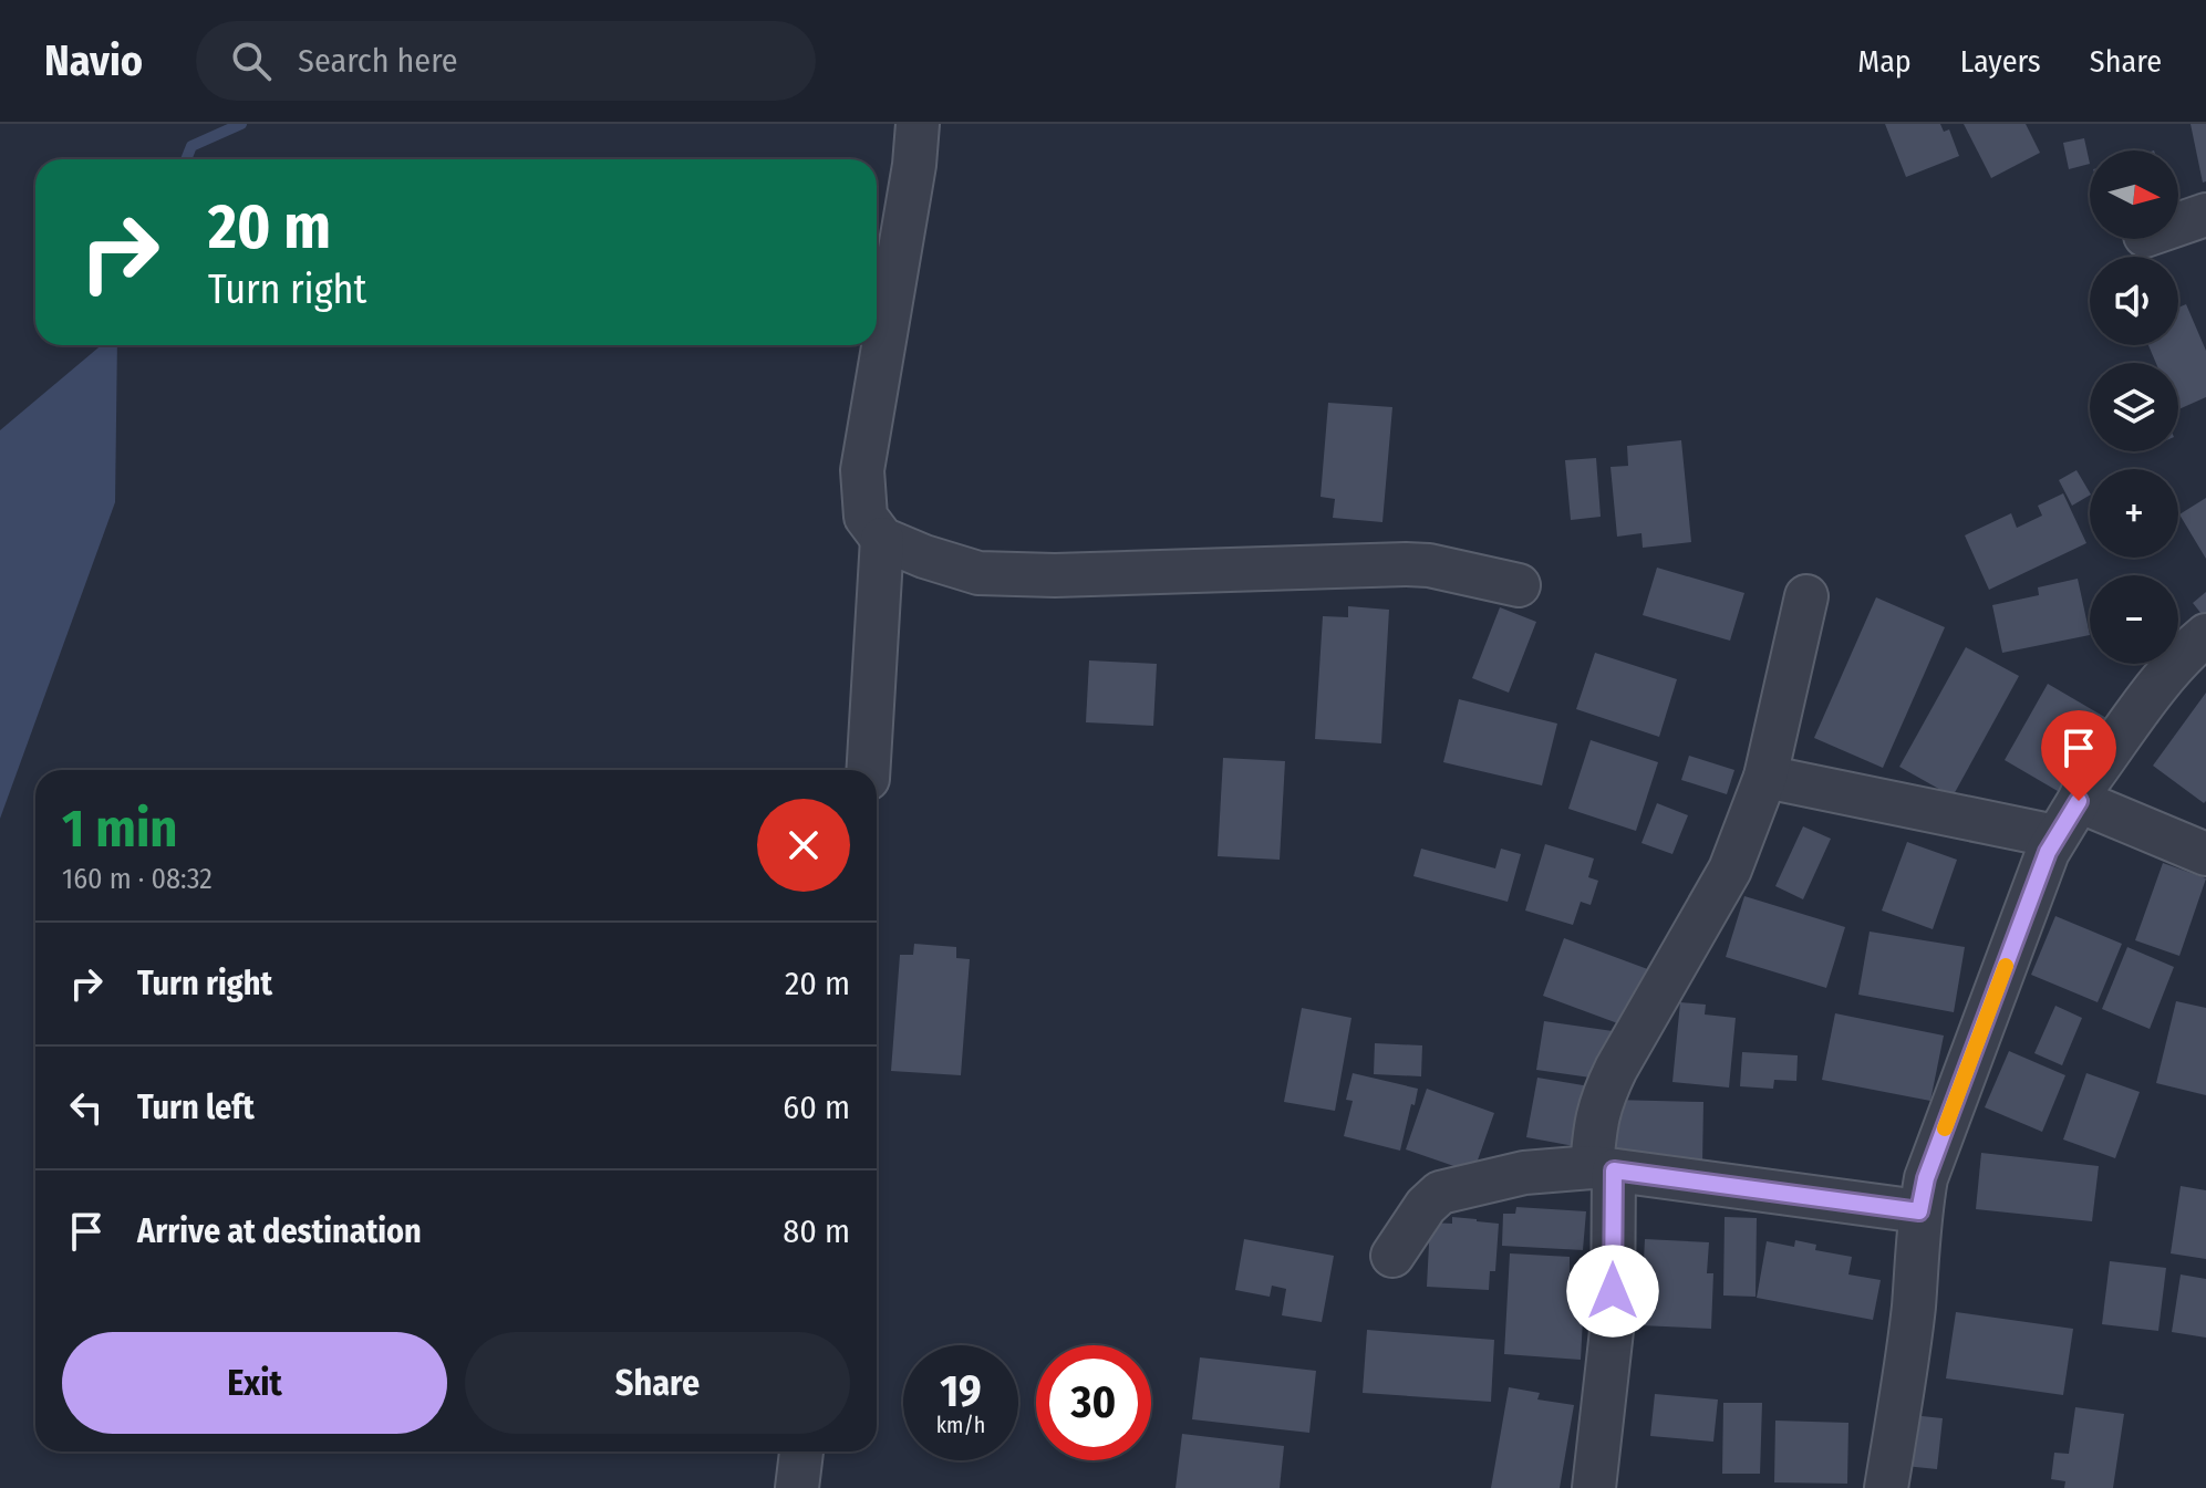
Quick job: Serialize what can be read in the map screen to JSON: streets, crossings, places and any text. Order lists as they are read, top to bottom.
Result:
{
  "north": "right",
  "page": {
    "header": "Navio",
    "search": "Search here",
    "nav": ["Map", "Layers", "Share"],
    "map_buttons": ["+", "−"],
    "turn": ["20 m", "Turn right"],
    "heading": ["1 min", "160 m · 08:32"],
    "list": [
      {
        "name": "Turn right",
        "value": "20 m"
      },
      {
        "name": "Turn left",
        "value": "60 m"
      },
      {
        "name": "Arrive at destination",
        "value": "80 m"
      }
    ],
    "buttons": ["Exit", "Share"],
    "speed": "19 km/h",
    "limit": "30"
  }
}
